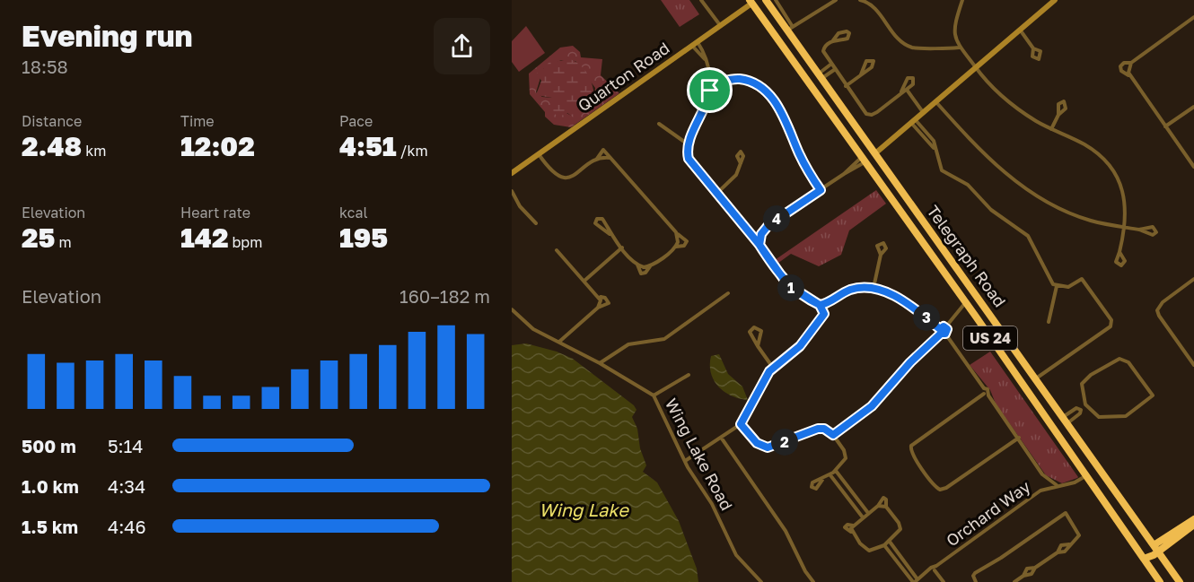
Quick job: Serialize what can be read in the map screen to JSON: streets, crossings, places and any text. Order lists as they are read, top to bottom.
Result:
{
  "streets": {
    "highway": ["Telegraph Road", "US 24"],
    "street": ["Quarton Road", "Wing Lake Road", "Orchard Way"]
  },
  "crossings": [
    ["Quarton Road", "Telegraph Road"],
    ["Telegraph Road", "Orchard Way"]
  ],
  "water": ["Wing Lake"],
  "page": {
    "heading": ["Evening run", "18:58"],
    "stats": [
      ["Distance", "2.48 km"],
      ["Time", "12:02"],
      ["Pace", "4:51 /km"],
      ["Elevation", "25 m"],
      ["Heart rate", "142 bpm"],
      ["kcal", "195"]
    ],
    "pins": [
      "4",
      "1",
      "3",
      "2"
    ],
    "chart": ["Elevation", "160–182 m"],
    "list": [
      {
        "name": "500 m",
        "note": "5:14"
      },
      {
        "name": "1.0 km",
        "note": "4:34"
      },
      {
        "name": "1.5 km",
        "note": "4:46"
      }
    ]
  }
}
